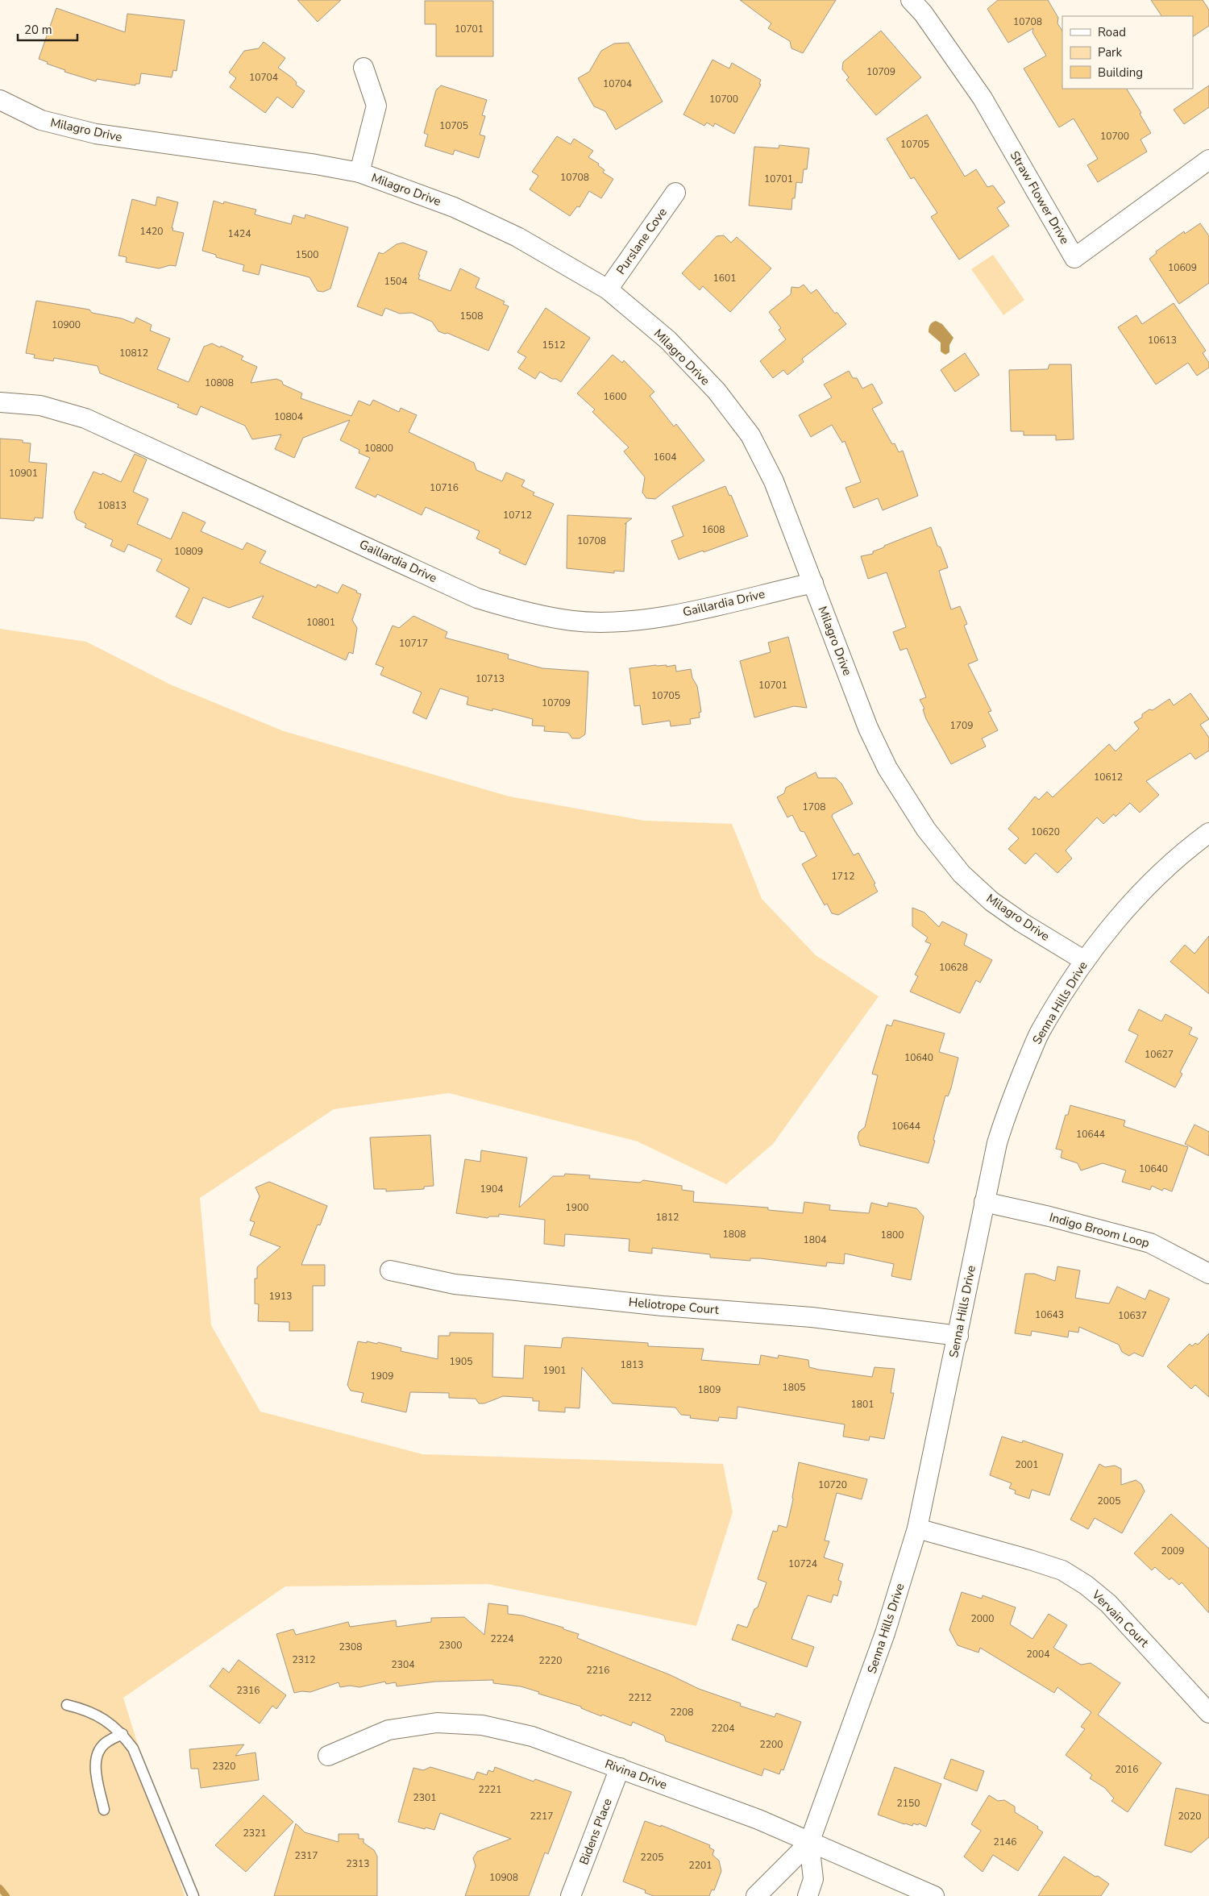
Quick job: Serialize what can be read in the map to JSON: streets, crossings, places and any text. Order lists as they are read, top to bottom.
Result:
{
  "streets": {
    "street": [
      "Milagro Drive",
      "Straw Flower Drive",
      "Purslane Cove",
      "Gaillardia Drive",
      "Senna Hills Drive",
      "Indigo Broom Loop",
      "Heliotrope Court",
      "Vervain Court",
      "Rivina Drive",
      "Bidens Place"
    ]
  },
  "crossings": [
    ["Milagro Drive", "Purslane Cove"],
    ["Milagro Drive", "Gaillardia Drive"],
    ["Milagro Drive", "Senna Hills Drive"],
    ["Senna Hills Drive", "Indigo Broom Loop"],
    ["Senna Hills Drive", "Heliotrope Court"],
    ["Senna Hills Drive", "Vervain Court"],
    ["Senna Hills Drive", "Rivina Drive"],
    ["Rivina Drive", "Bidens Place"]
  ],
  "house_numbers": [
    "10708",
    "10701",
    "10709",
    "10704",
    "10704",
    "10700",
    "10705",
    "10700",
    "10705",
    "10708",
    "10701",
    "1420",
    "1424",
    "1500",
    "10609",
    "1601",
    "1504",
    "1508",
    "10900",
    "10613",
    "1512",
    "10812",
    "10808",
    "1600",
    "10804",
    "10800",
    "1604",
    "10901",
    "10716",
    "10813",
    "10712",
    "1608",
    "10708",
    "10809",
    "10801",
    "10717",
    "10713",
    "10701",
    "10705",
    "10709",
    "1709",
    "10612",
    "1708",
    "10620",
    "1712",
    "10628",
    "10627",
    "10640",
    "10644",
    "10644",
    "10640",
    "1904",
    "1900",
    "1812",
    "1808",
    "1800",
    "1804",
    "1913",
    "10643",
    "10637",
    "1905",
    "1813",
    "1901",
    "1909",
    "1805",
    "1809",
    "1801",
    "2001",
    "10720",
    "2005",
    "2009",
    "10724",
    "2000",
    "2224",
    "2300",
    "2308",
    "2004",
    "2312",
    "2220",
    "2304",
    "2216",
    "2316",
    "2212",
    "2208",
    "2204",
    "2200",
    "2320",
    "2016",
    "2221",
    "2301",
    "2150",
    "2217",
    "2020",
    "2321",
    "2146",
    "2317",
    "2205",
    "2313",
    "2201",
    "10908"
  ],
  "legend": ["Road", "Park", "Building"],
  "scale_bar": "20 m"
}
